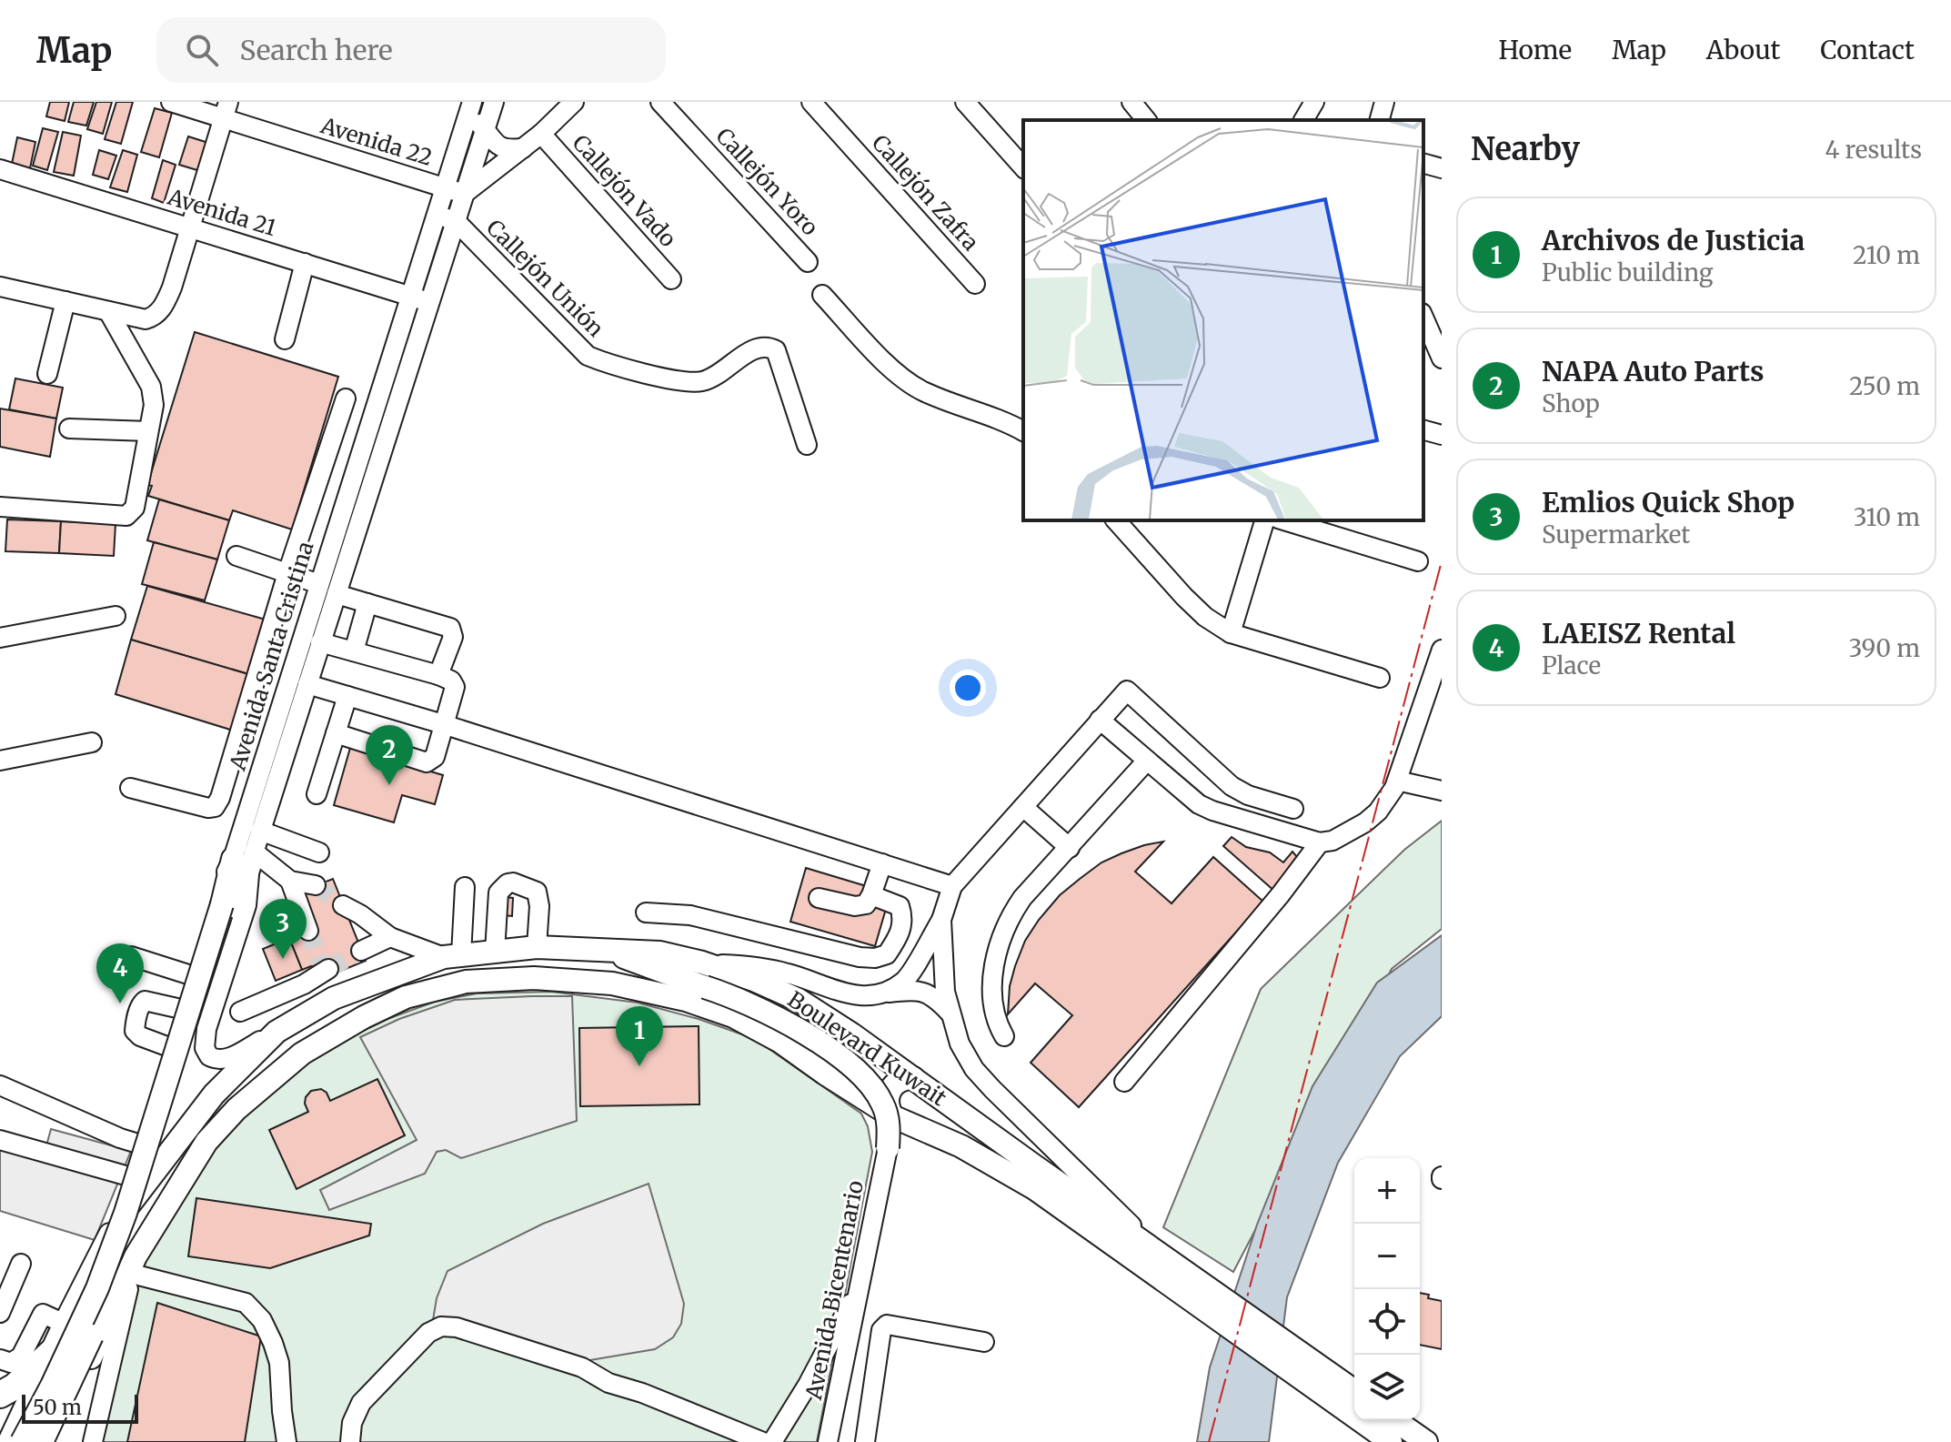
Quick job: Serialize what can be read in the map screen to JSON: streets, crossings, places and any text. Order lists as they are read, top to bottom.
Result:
{
  "streets": {
    "main road": ["Boulevard Kuwait"],
    "street": [
      "Avenida 22",
      "Callejón Yoro",
      "Callejón Vado",
      "Callejón Zafra",
      "Avenida 21",
      "Callejón Unión",
      "Avenida Santa Cristina",
      "Avenida Bicentenario"
    ]
  },
  "crossings": [
    ["Avenida 22", "Avenida Santa Cristina"],
    ["Avenida 21", "Avenida Santa Cristina"],
    ["Callejón Unión", "Avenida Santa Cristina"],
    ["Avenida Santa Cristina", "Boulevard Kuwait"]
  ],
  "scale_bar": "50 m",
  "page": {
    "header": "Map",
    "search": "Search here",
    "nav": [
      "Home",
      "Map",
      "About",
      "Contact"
    ],
    "heading": ["Nearby", "4 results"],
    "list": [
      {
        "mark": "1",
        "name": "Archivos de Justicia",
        "note": "Public building",
        "value": "210 m"
      },
      {
        "mark": "2",
        "name": "NAPA Auto Parts",
        "note": "Shop",
        "value": "250 m"
      },
      {
        "mark": "3",
        "name": "Emlios Quick Shop",
        "note": "Supermarket",
        "value": "310 m"
      },
      {
        "mark": "4",
        "name": "LAEISZ Rental",
        "note": "Place",
        "value": "390 m"
      }
    ],
    "pins": [
      "2",
      "3",
      "4",
      "1"
    ],
    "map_buttons": ["+", "−"],
    "scale": "50 m"
  }
}
